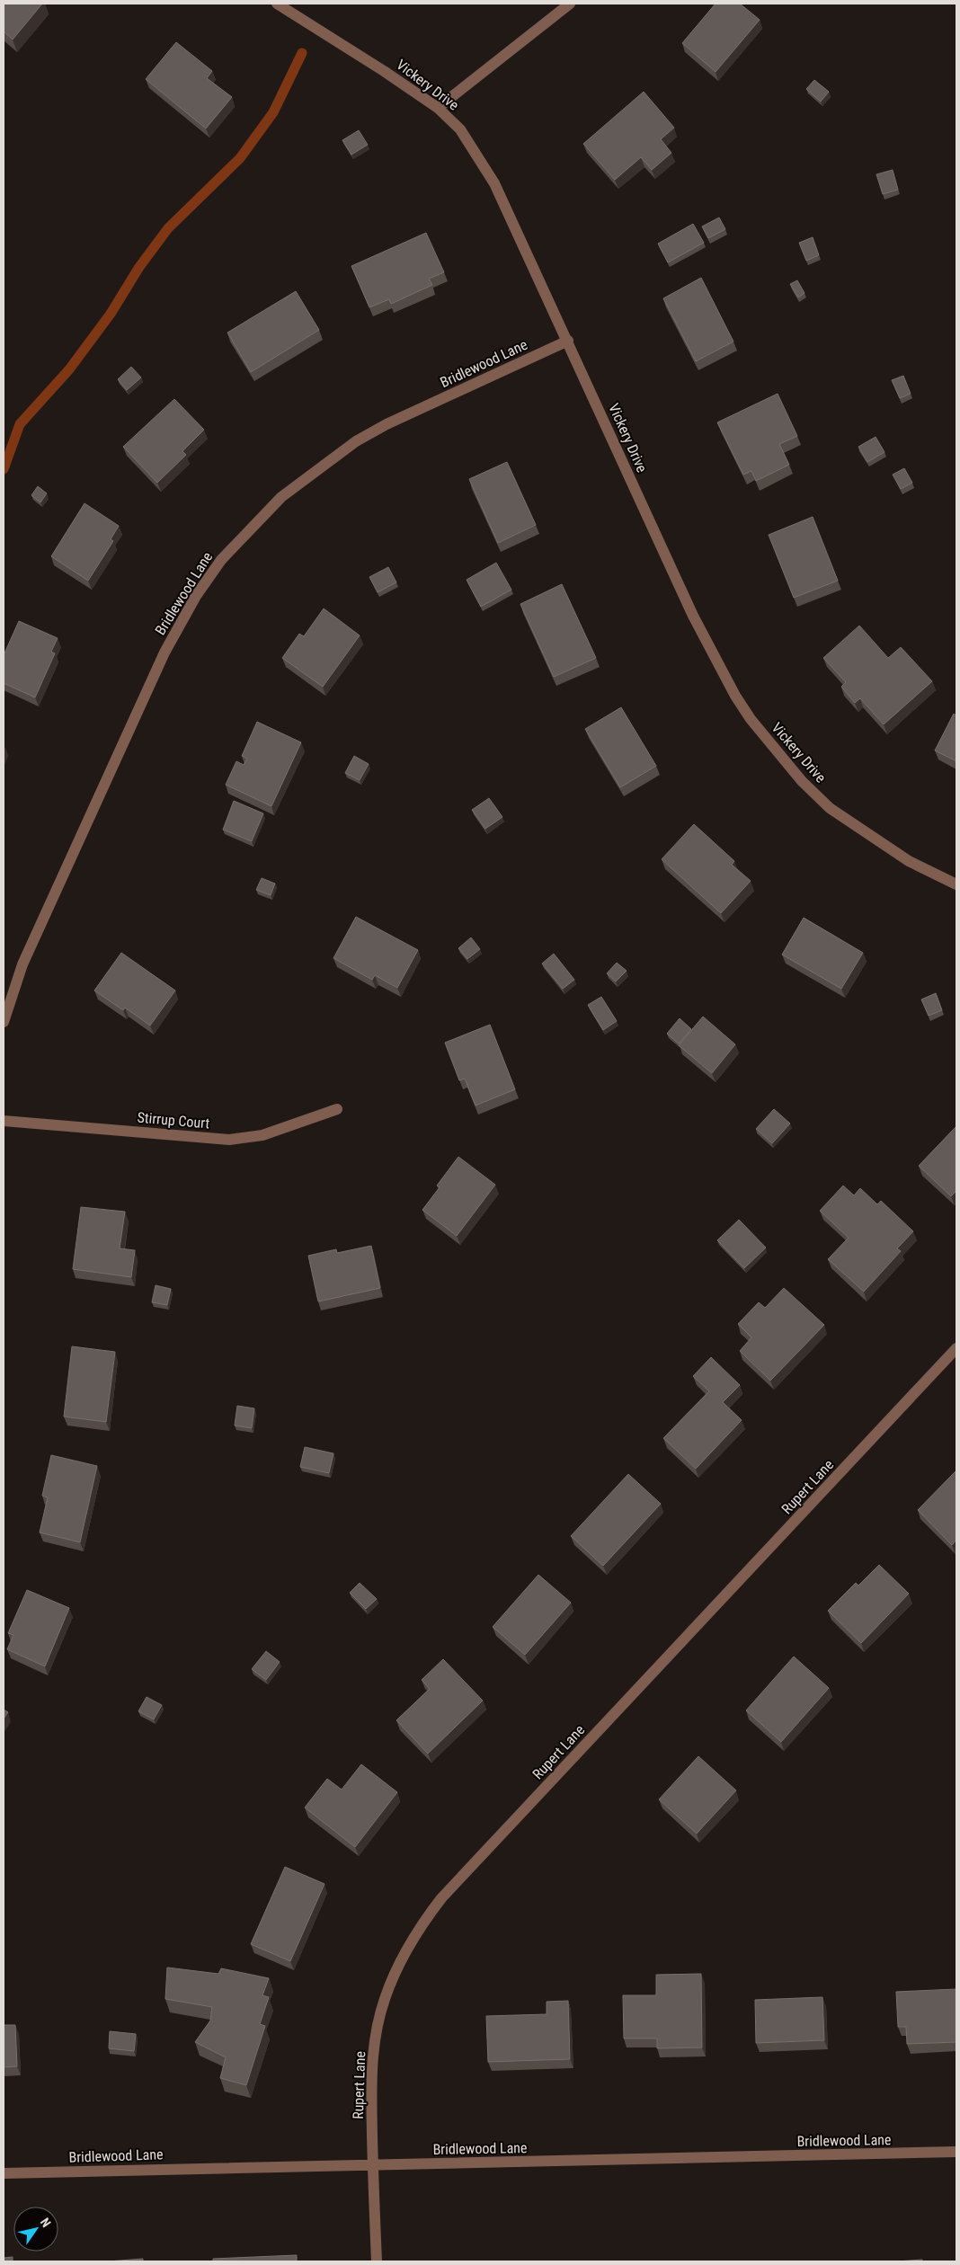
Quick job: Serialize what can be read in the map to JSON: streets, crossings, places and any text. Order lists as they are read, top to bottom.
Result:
{
  "streets": {
    "street": [
      "Vickery Drive",
      "Bridlewood Lane",
      "Stirrup Court",
      "Rupert Lane"
    ]
  },
  "crossings": [
    ["Vickery Drive", "Bridlewood Lane"],
    ["Bridlewood Lane", "Rupert Lane"]
  ],
  "north": "top right"
}
